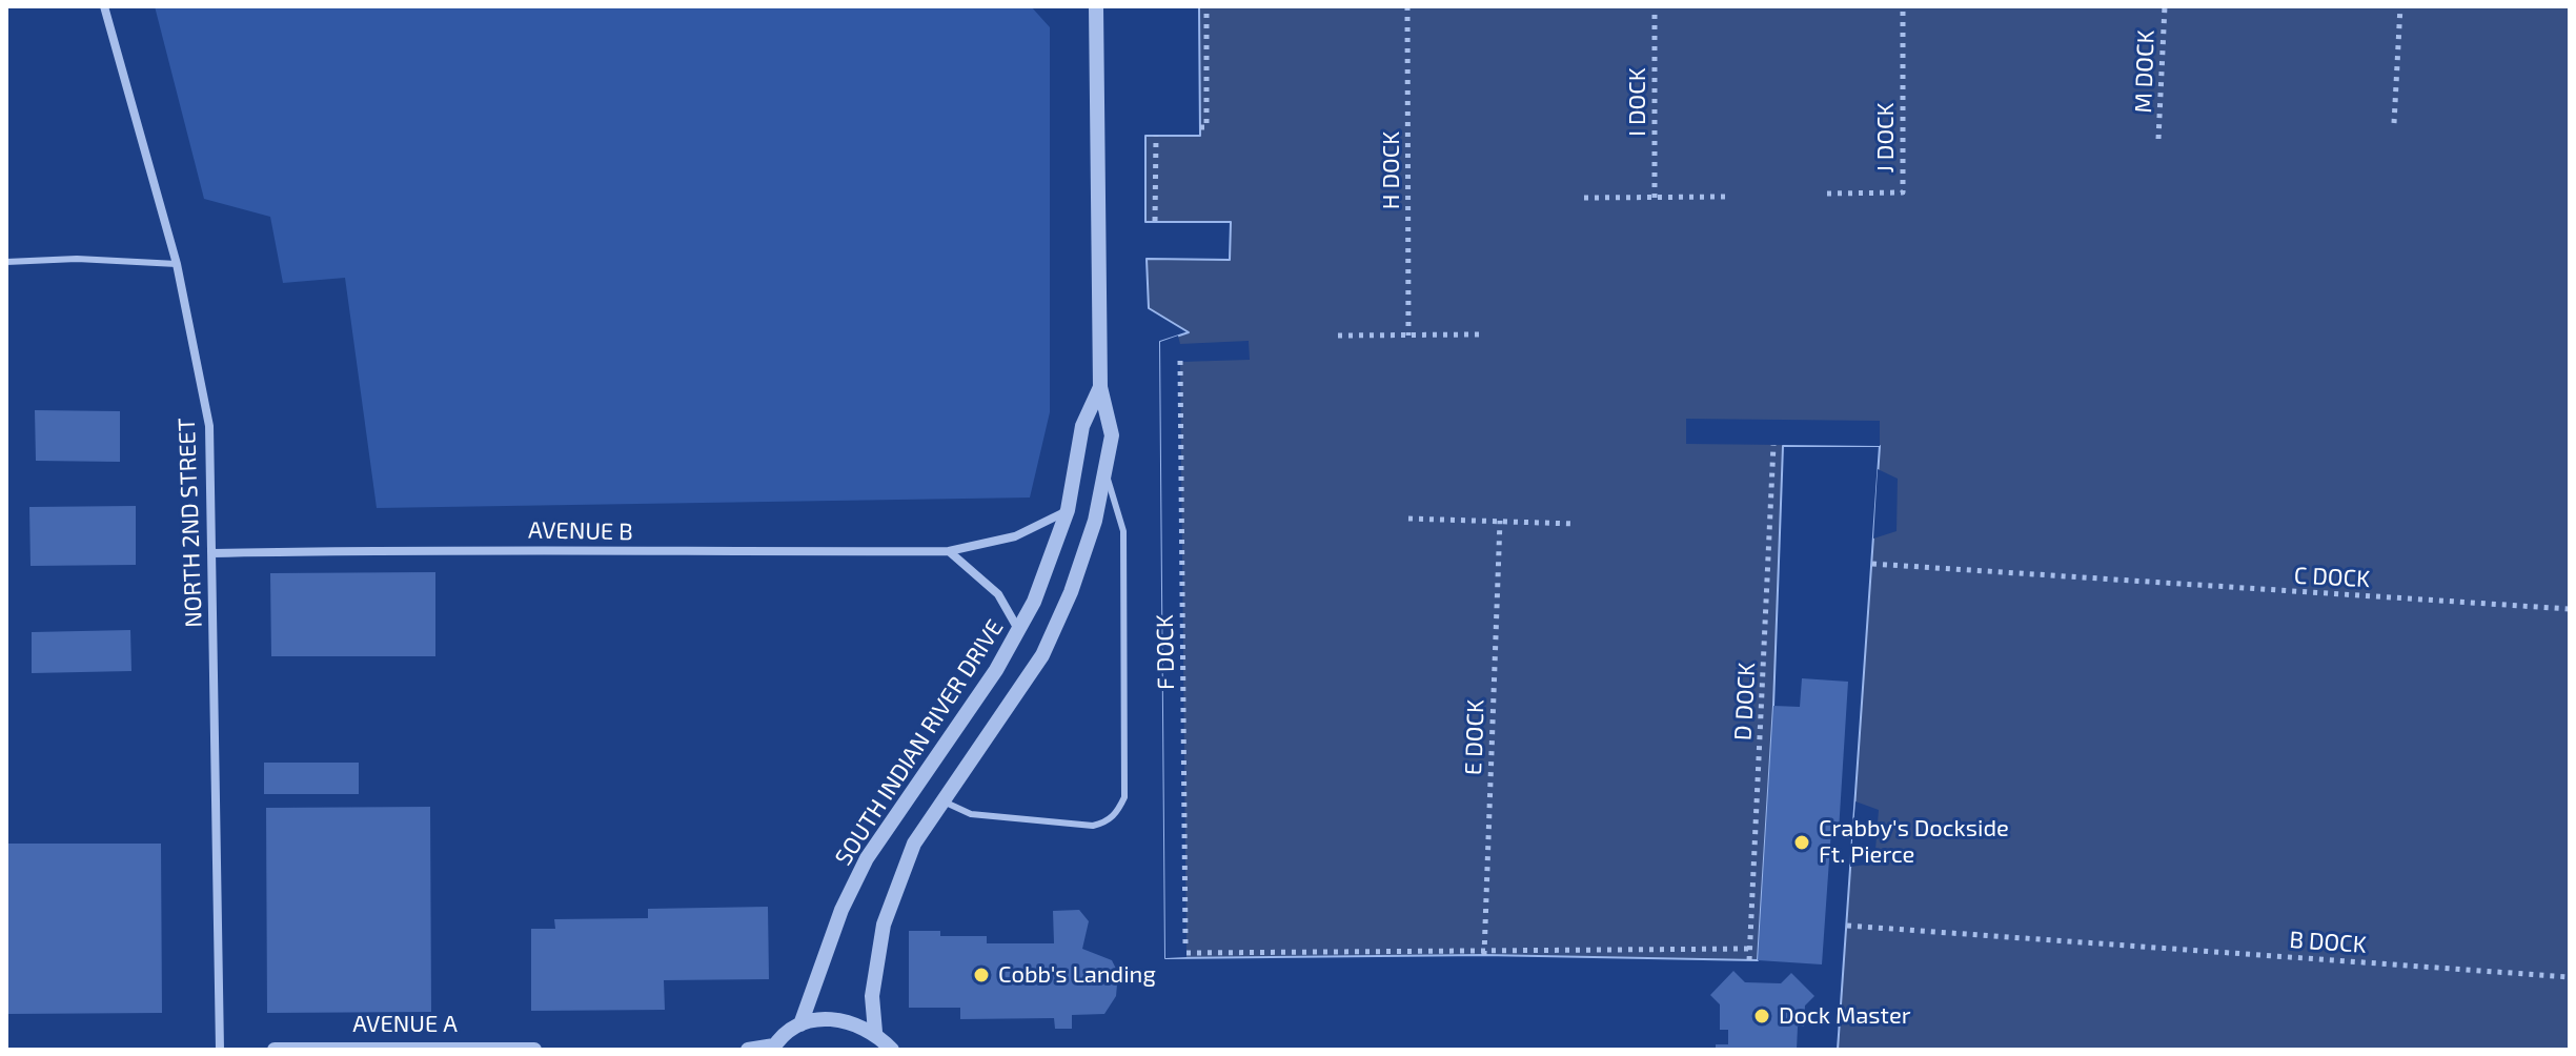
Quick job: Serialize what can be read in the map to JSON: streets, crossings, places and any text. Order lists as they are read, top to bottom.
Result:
{
  "streets": {
    "street": [
      "NORTH 2ND STREET",
      "AVENUE B",
      "SOUTH INDIAN RIVER DRIVE",
      "AVENUE A"
    ],
    "path": [
      "M DOCK",
      "I DOCK",
      "J DOCK",
      "H DOCK",
      "C DOCK",
      "F DOCK",
      "D DOCK",
      "E DOCK",
      "B DOCK"
    ]
  },
  "crossings": [
    ["NORTH 2ND STREET", "AVENUE B"],
    ["AVENUE B", "SOUTH INDIAN RIVER DRIVE"]
  ],
  "places": ["Crabby's Dockside Ft. Pierce", "Cobb's Landing", "Dock Master"]
}
